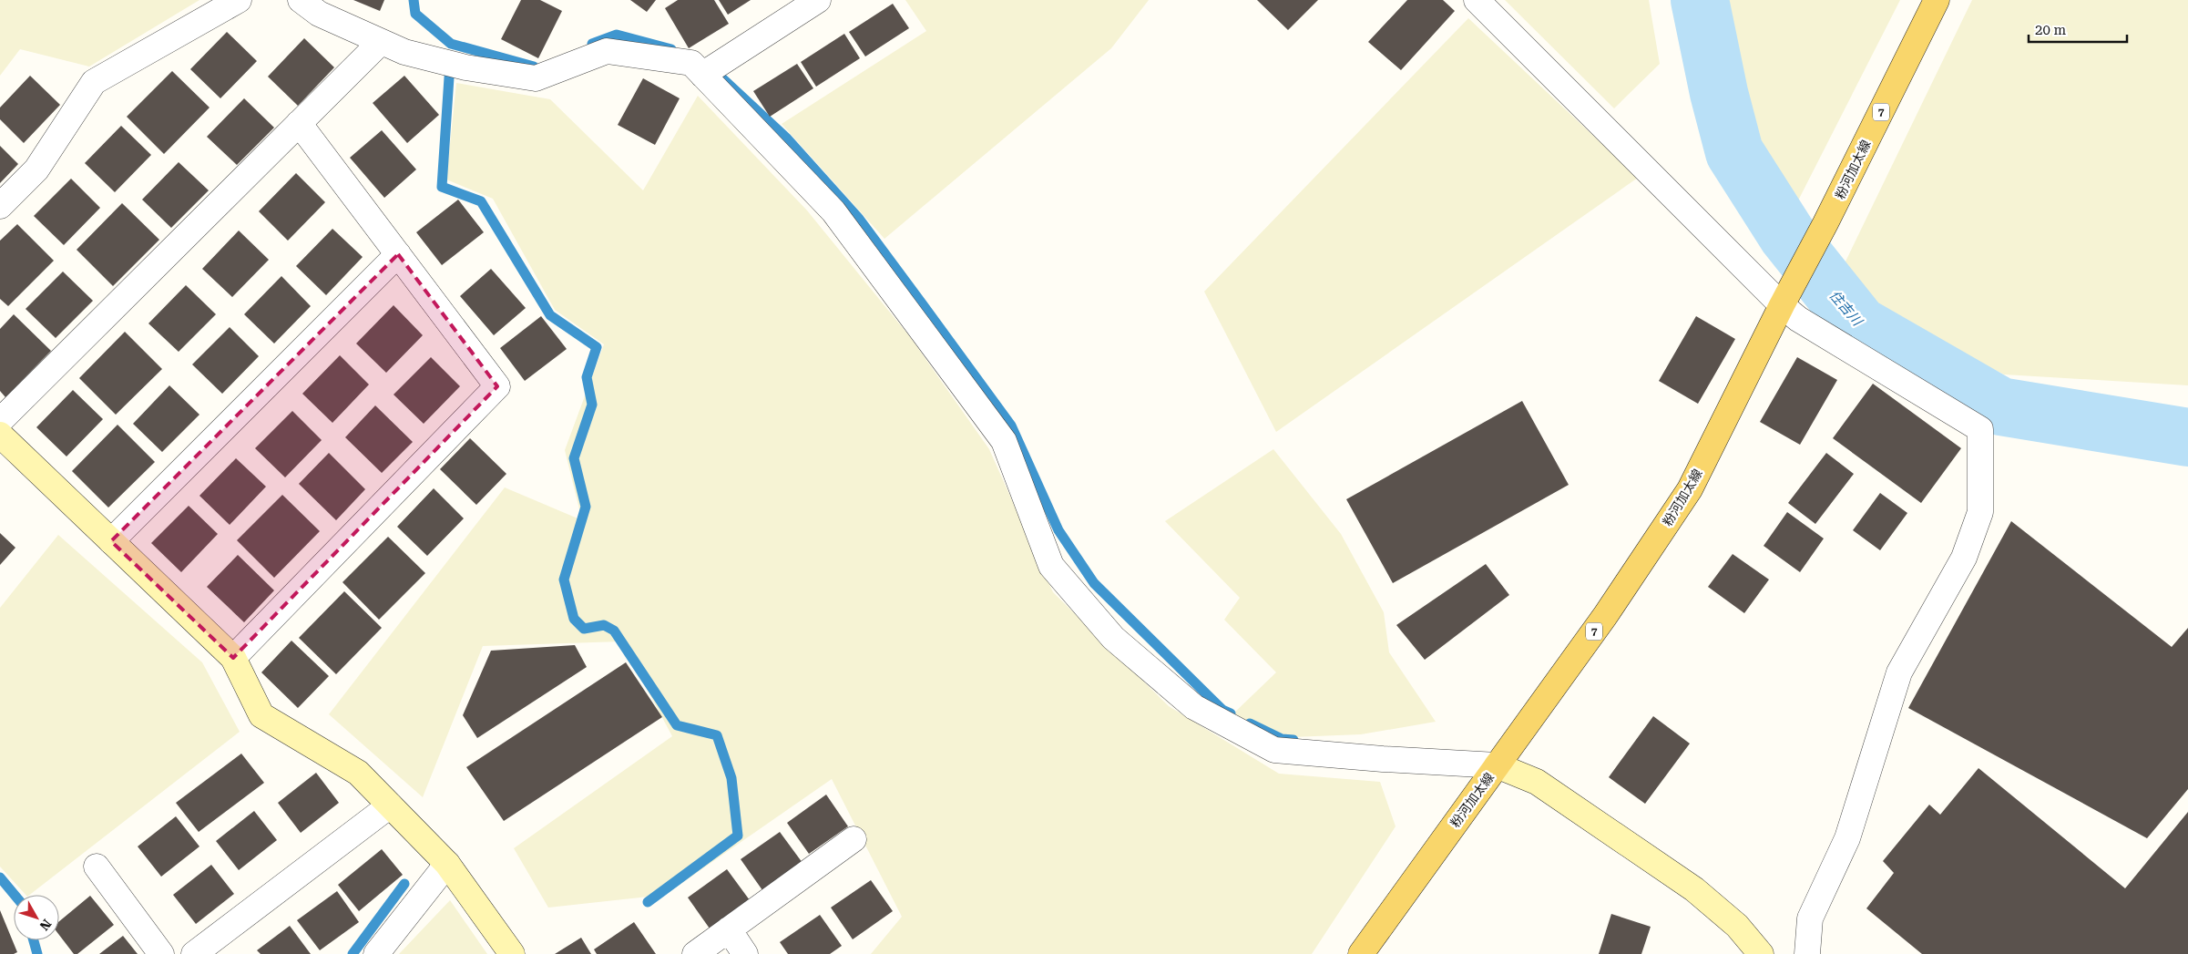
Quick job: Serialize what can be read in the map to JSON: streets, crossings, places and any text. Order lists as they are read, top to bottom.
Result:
{
  "streets": {
    "main road": ["7", "粉河加太線"]
  },
  "water": ["住吉川"],
  "scale_bar": "20 m",
  "north": "bottom right"
}
